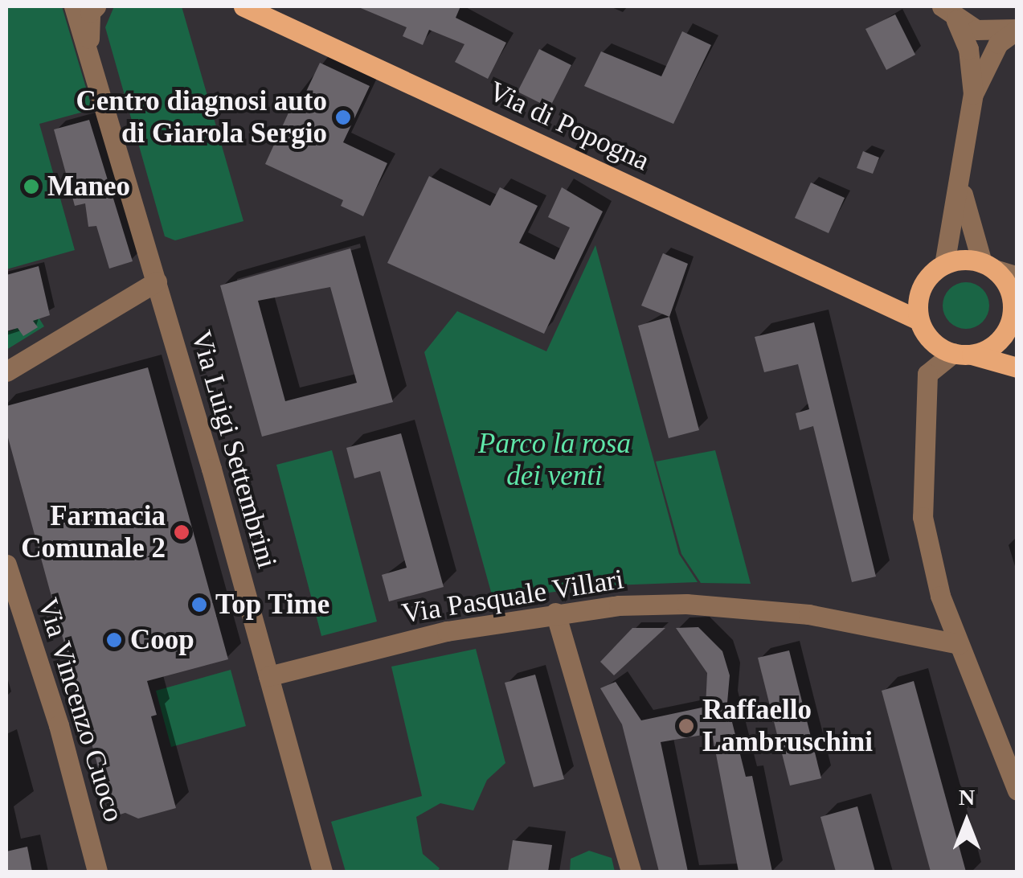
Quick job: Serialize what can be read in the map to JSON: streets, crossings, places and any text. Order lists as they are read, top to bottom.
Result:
{
  "streets": {
    "main road": ["Via di Popogna"],
    "street": ["Via Luigi Settembrini", "Via Pasquale Villari", "Via Vincenzo Cuoco"]
  },
  "crossings": [
    ["Via Luigi Settembrini", "Via Pasquale Villari"]
  ],
  "parks": ["Parco la rosa dei venti"],
  "places": [
    "Centro diagnosi auto di Giarola Sergio",
    "Maneo",
    "Farmacia Comunale 2",
    "Top Time",
    "Coop",
    "Raffaello Lambruschini"
  ],
  "north": "top"
}
